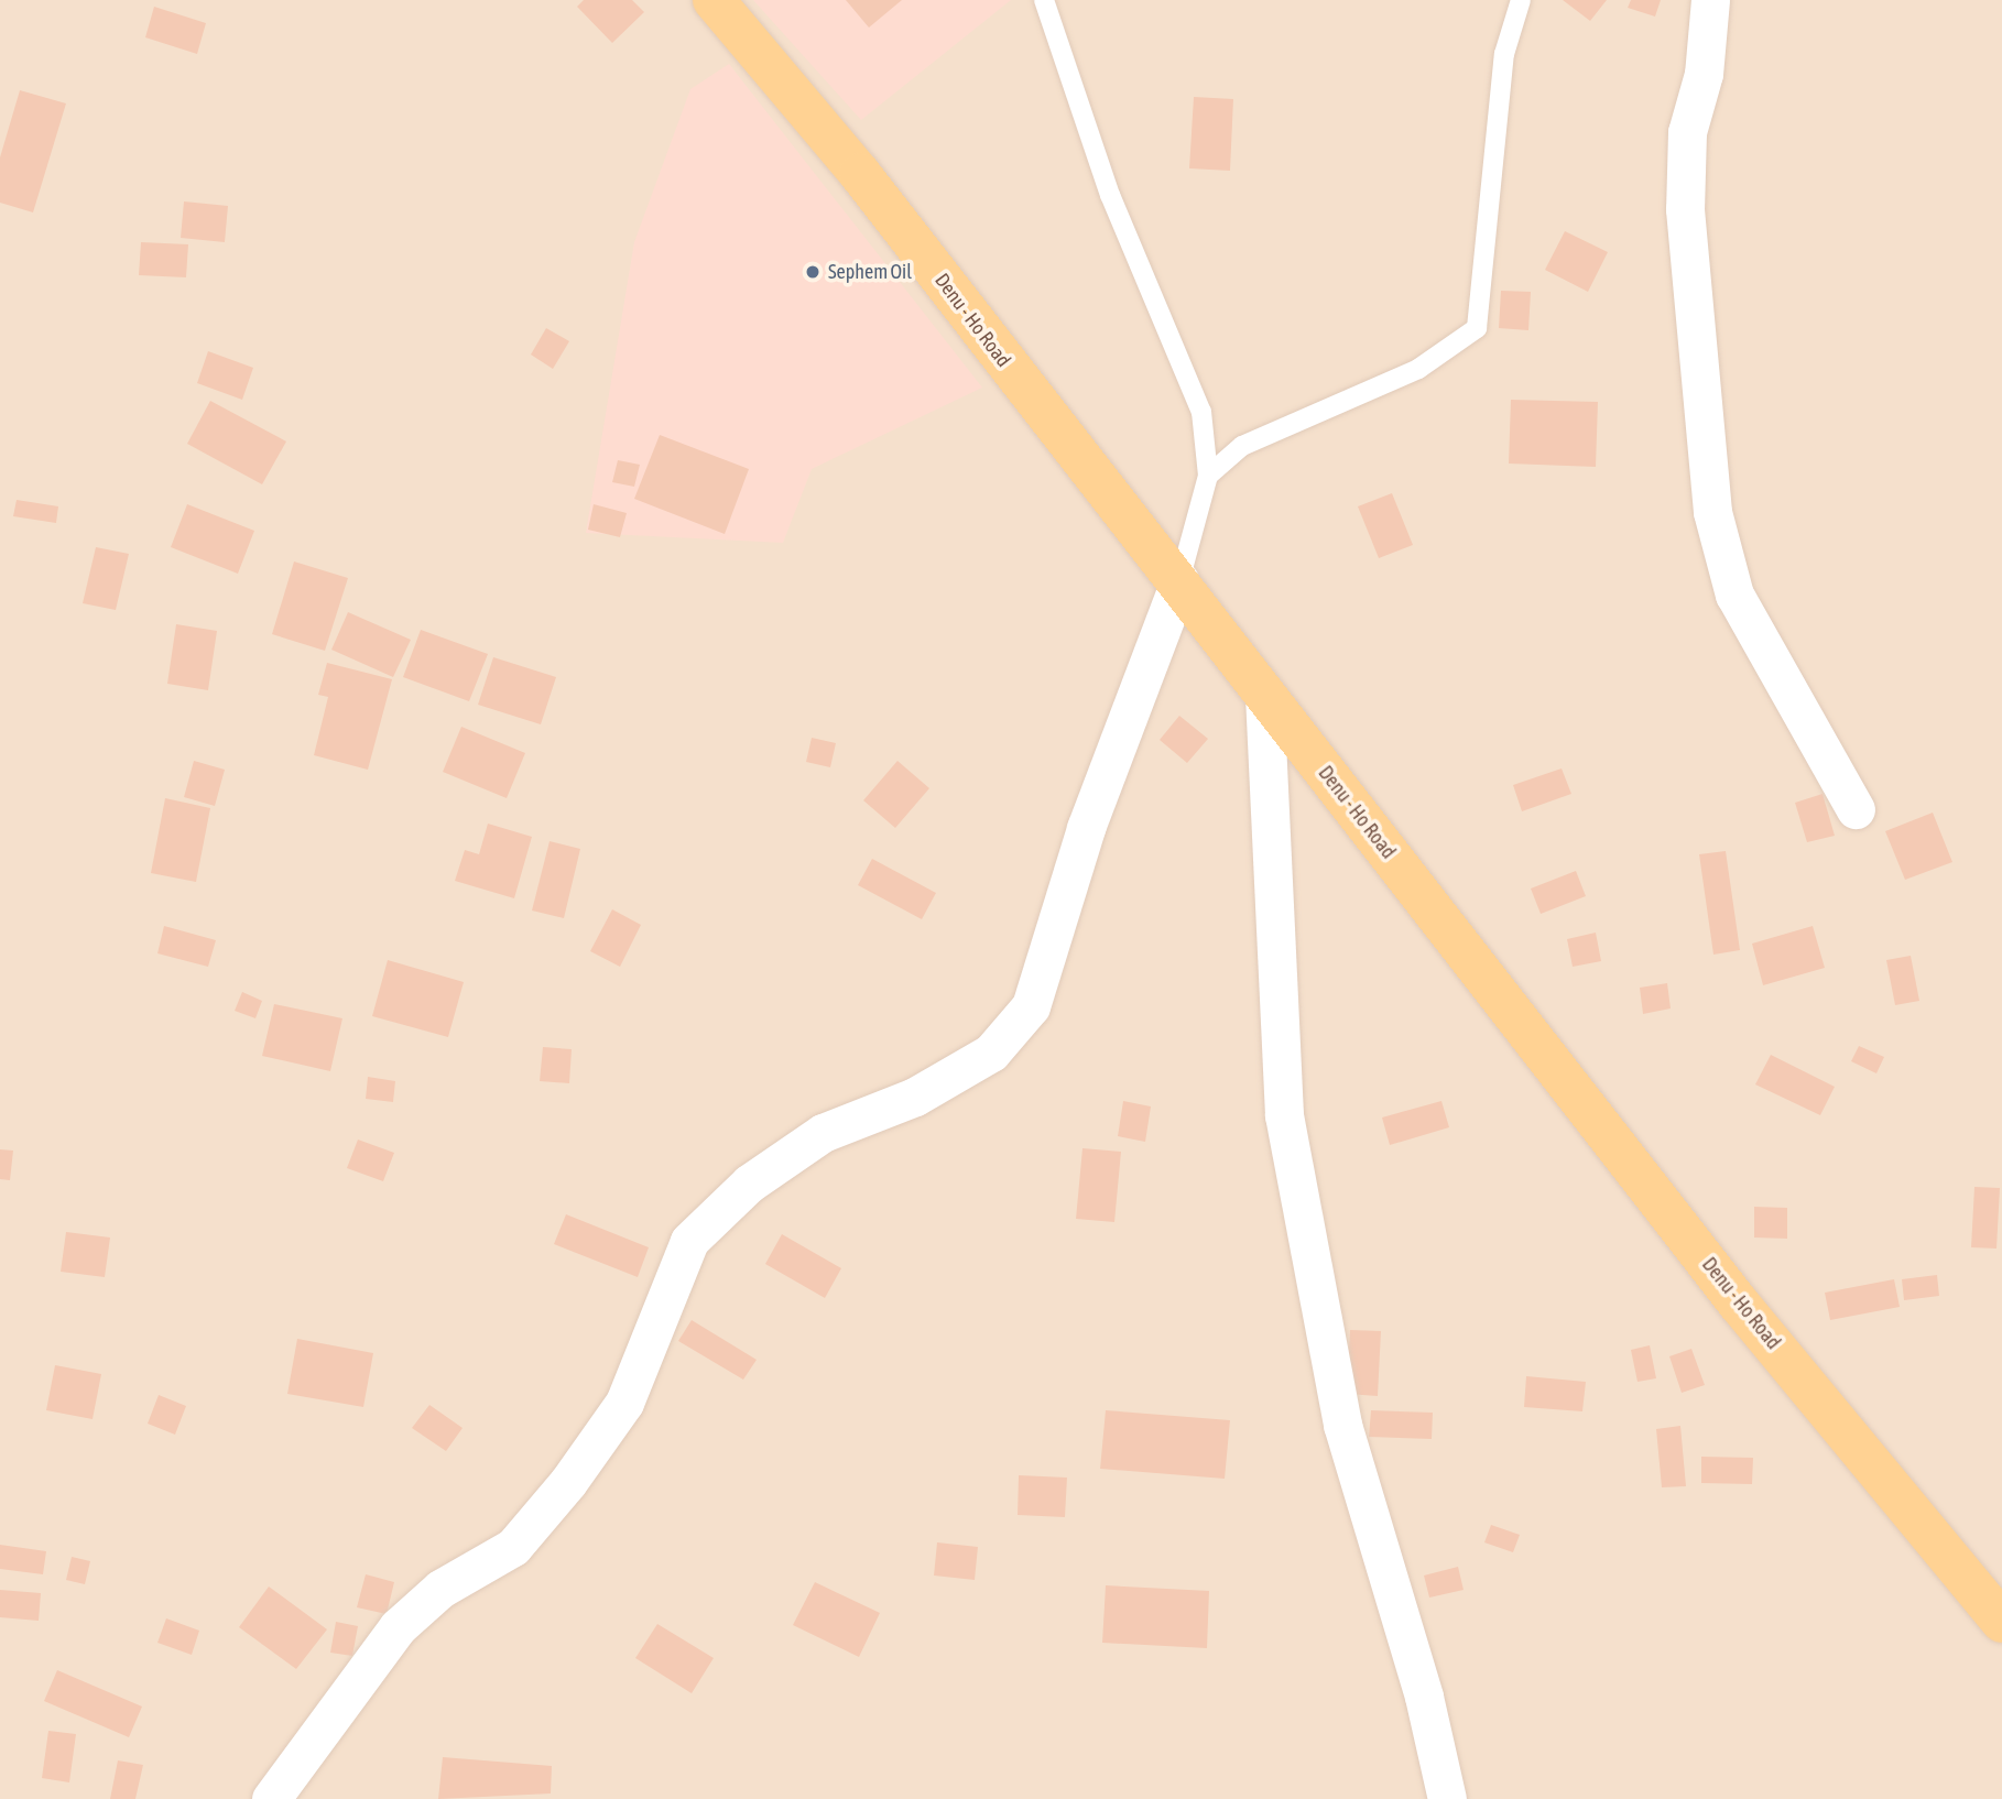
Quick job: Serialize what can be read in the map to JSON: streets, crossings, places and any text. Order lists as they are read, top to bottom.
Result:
{
  "streets": {
    "main road": ["Denu - Ho Road"]
  },
  "places": ["Sephem Oil"]
}
